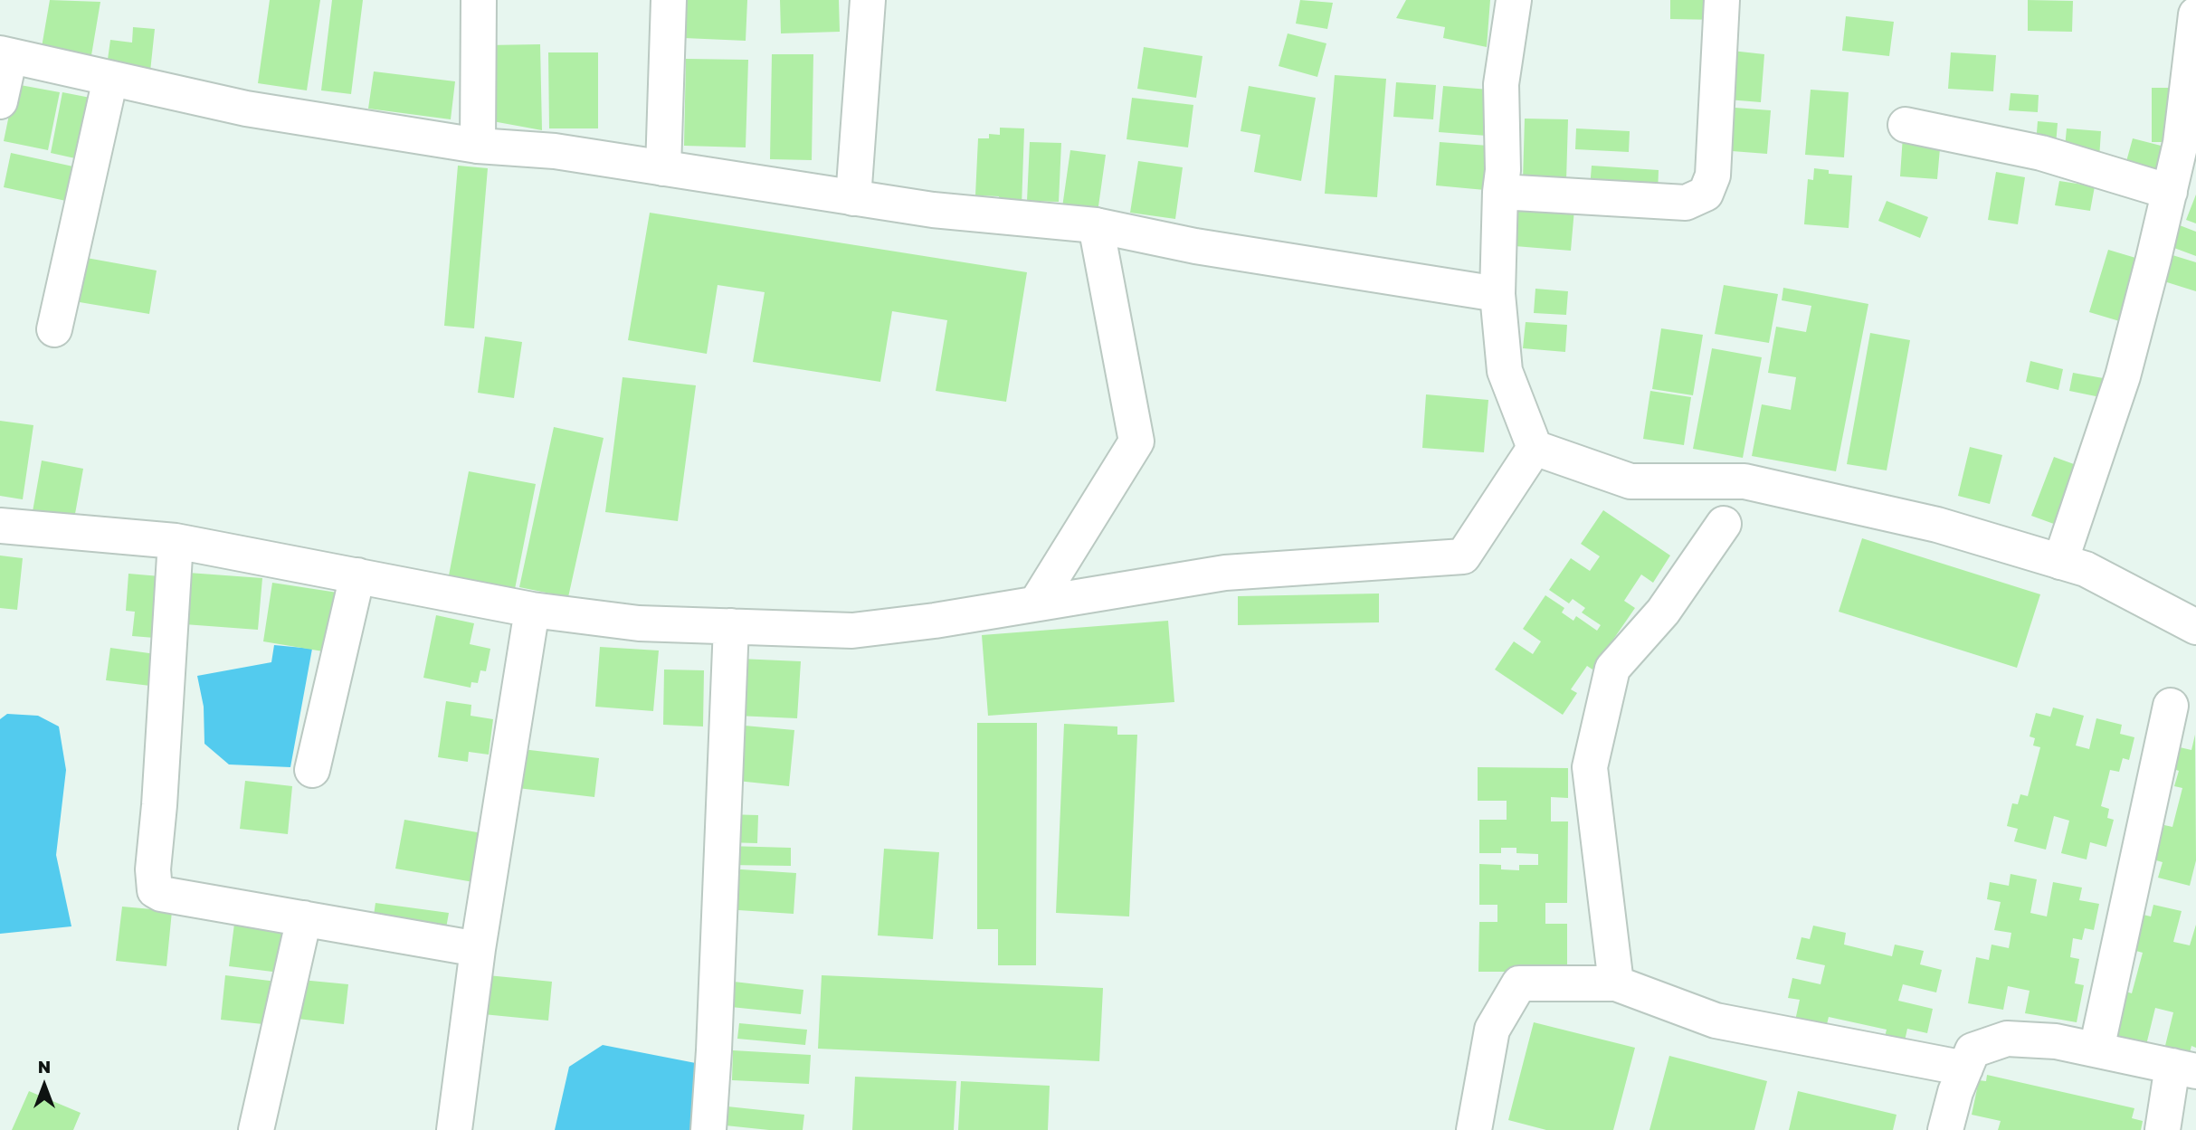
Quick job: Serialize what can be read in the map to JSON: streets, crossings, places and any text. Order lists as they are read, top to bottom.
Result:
{
  "north": "top"
}
